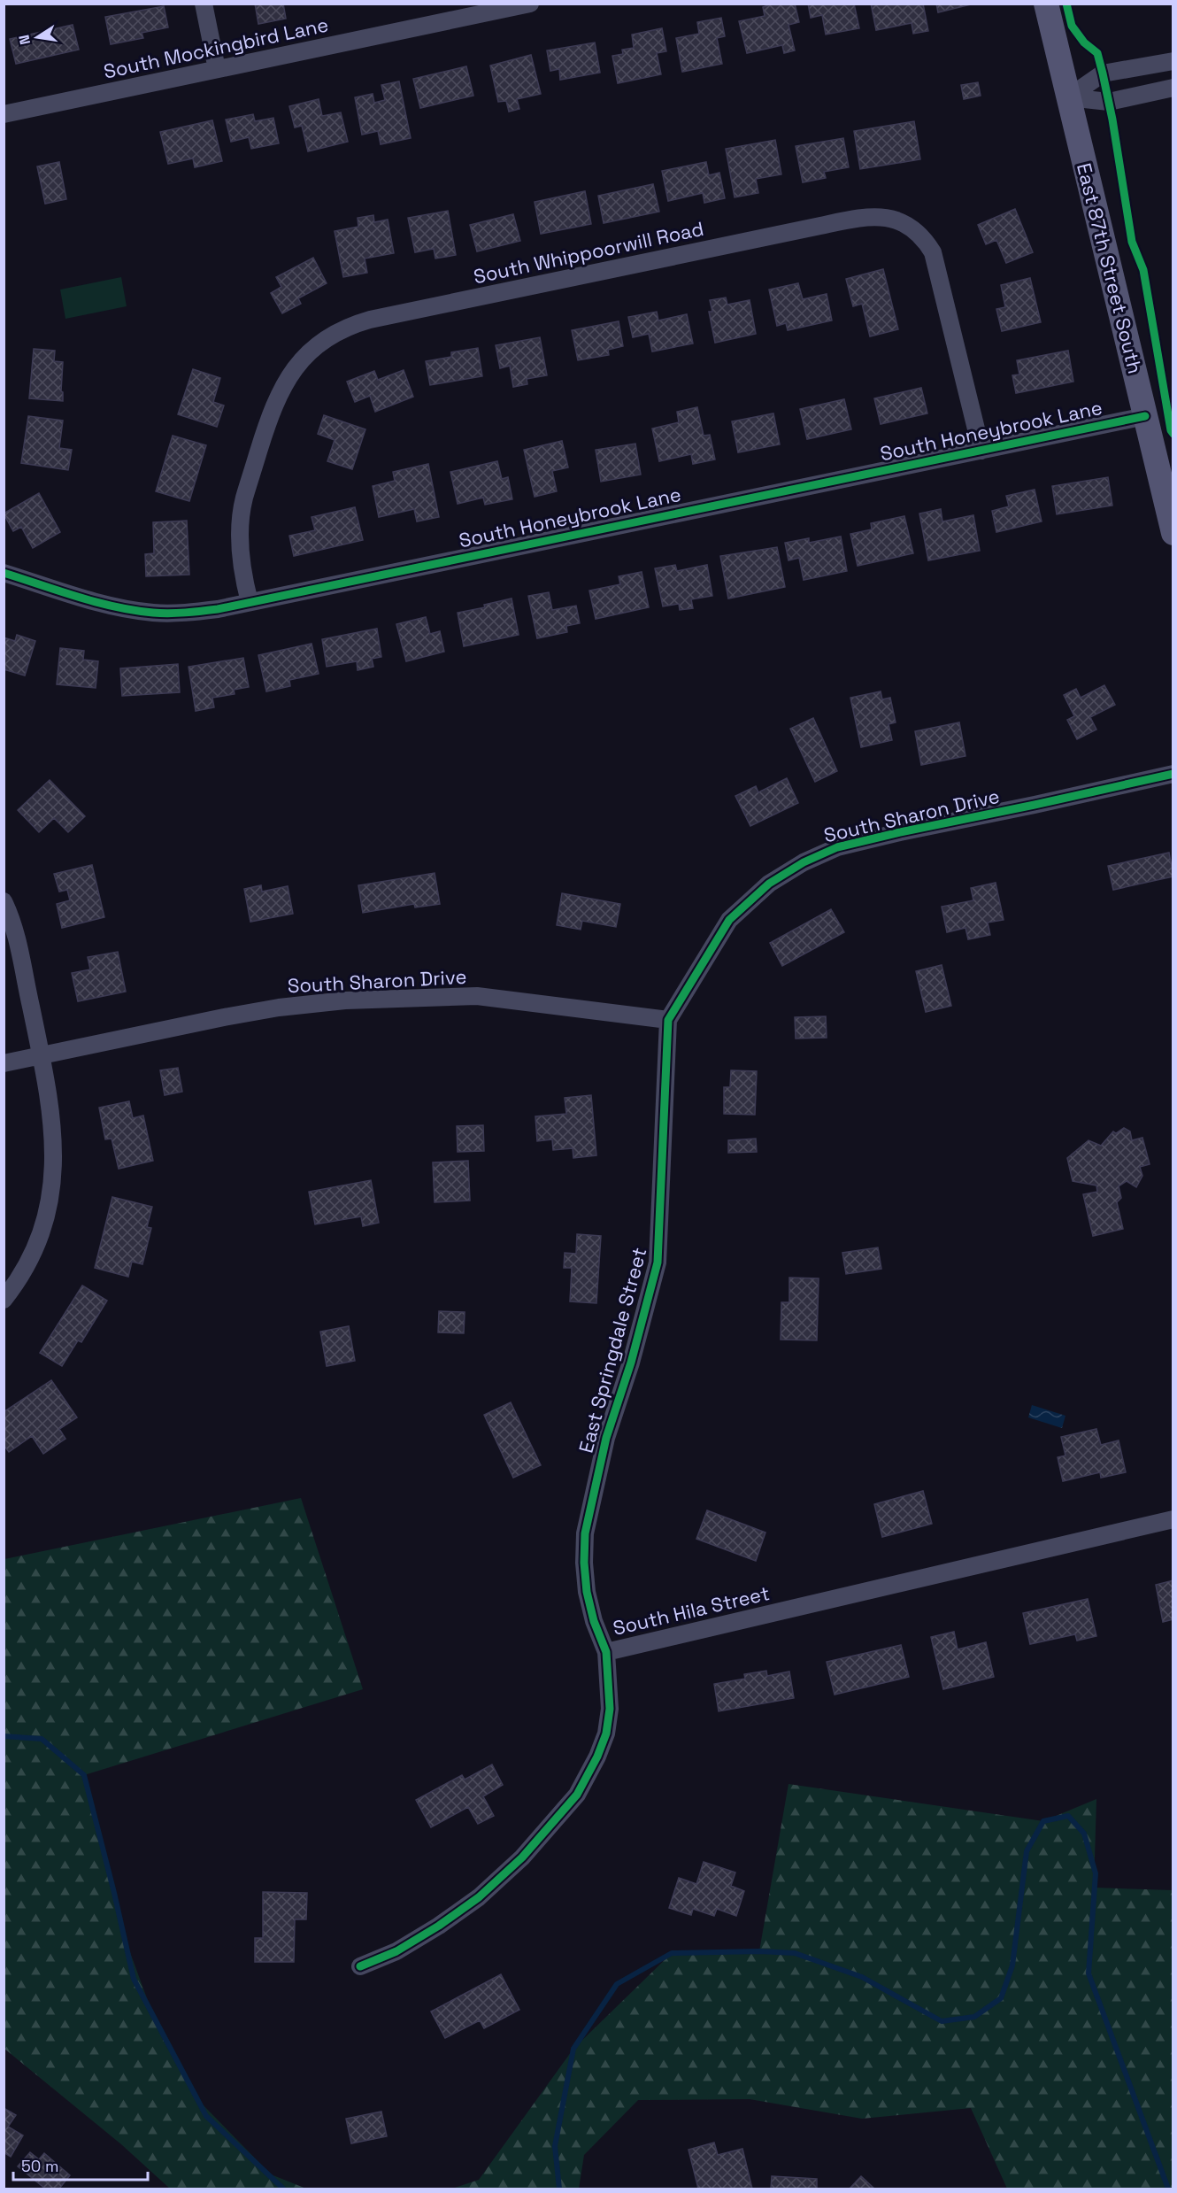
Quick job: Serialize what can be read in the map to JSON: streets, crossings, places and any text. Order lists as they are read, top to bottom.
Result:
{
  "streets": {
    "street": [
      "South Mockingbird Lane",
      "South Whippoorwill Road",
      "East 87th Street South",
      "South Honeybrook Lane",
      "South Sharon Drive",
      "East Springdale Street",
      "South Hila Street"
    ]
  },
  "crossings": [
    ["South Whippoorwill Road", "South Honeybrook Lane"],
    ["East 87th Street South", "South Honeybrook Lane"],
    ["South Sharon Drive", "East Springdale Street"],
    ["East Springdale Street", "South Hila Street"]
  ],
  "scale_bar": "50 m",
  "north": "left"
}
